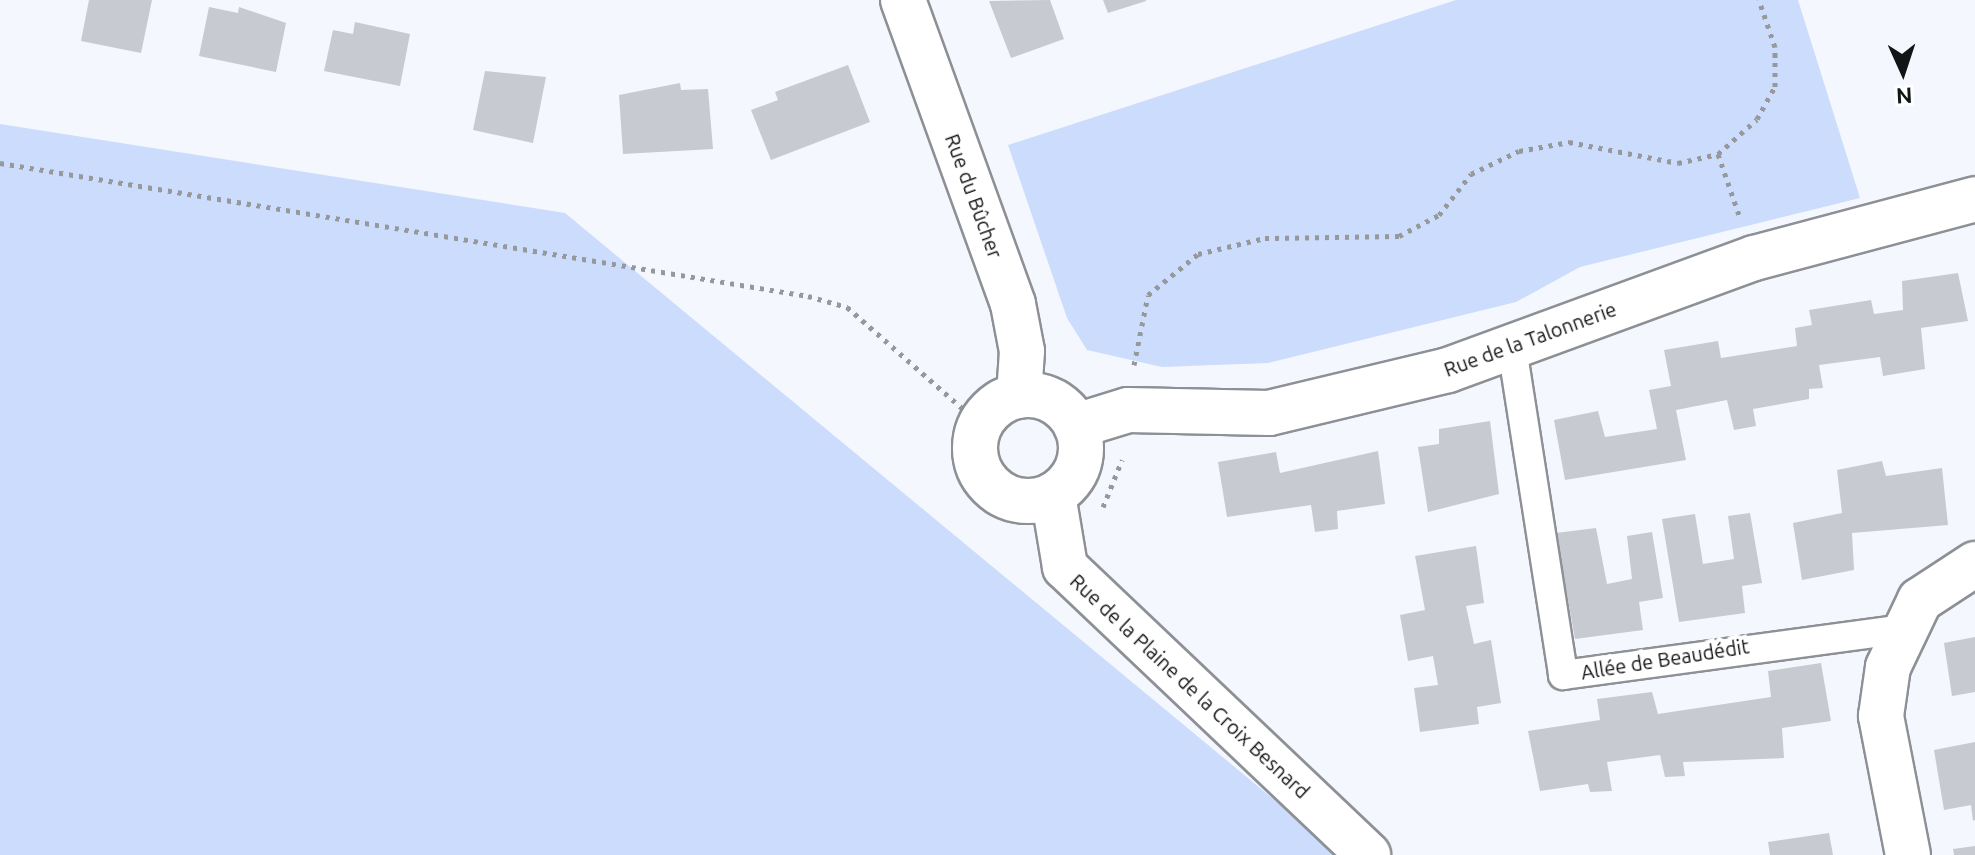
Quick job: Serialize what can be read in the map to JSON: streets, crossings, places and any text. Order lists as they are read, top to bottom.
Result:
{
  "streets": {
    "street": ["Rue du Bûcher", "Rue de la Talonnerie", "Rue de la Plaine de la Croix Besnard"],
    "lane": ["Allée de Beaudédit"]
  },
  "crossings": [
    ["Rue du Bûcher", "Rue de la Talonnerie"],
    ["Rue du Bûcher", "Rue de la Plaine de la Croix Besnard"],
    ["Rue de la Talonnerie", "Allée de Beaudédit"],
    ["Rue de la Talonnerie", "Rue de la Plaine de la Croix Besnard"]
  ],
  "north": "bottom"
}
